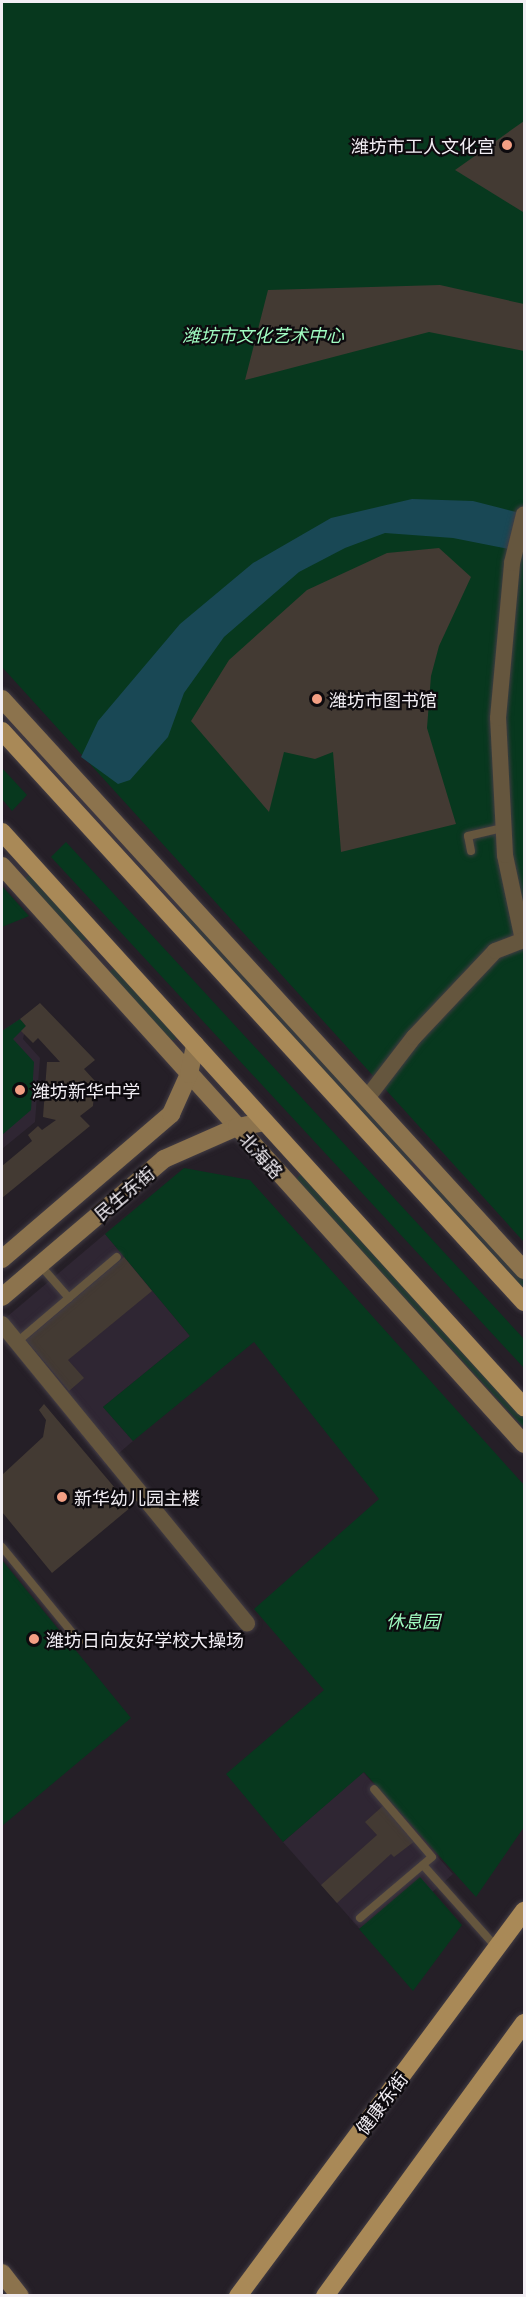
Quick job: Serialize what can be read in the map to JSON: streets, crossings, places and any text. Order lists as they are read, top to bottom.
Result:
{
  "streets": {
    "main road": ["北海路", "健康东街"],
    "street": ["民生东街"]
  },
  "crossings": [
    ["北海路", "民生东街"]
  ],
  "parks": ["潍坊市文化艺术中心", "休息园"],
  "places": [
    "潍坊市工人文化宫",
    "潍坊市图书馆",
    "潍坊新华中学",
    "新华幼儿园主楼",
    "潍坊日向友好学校大操场"
  ]
}
